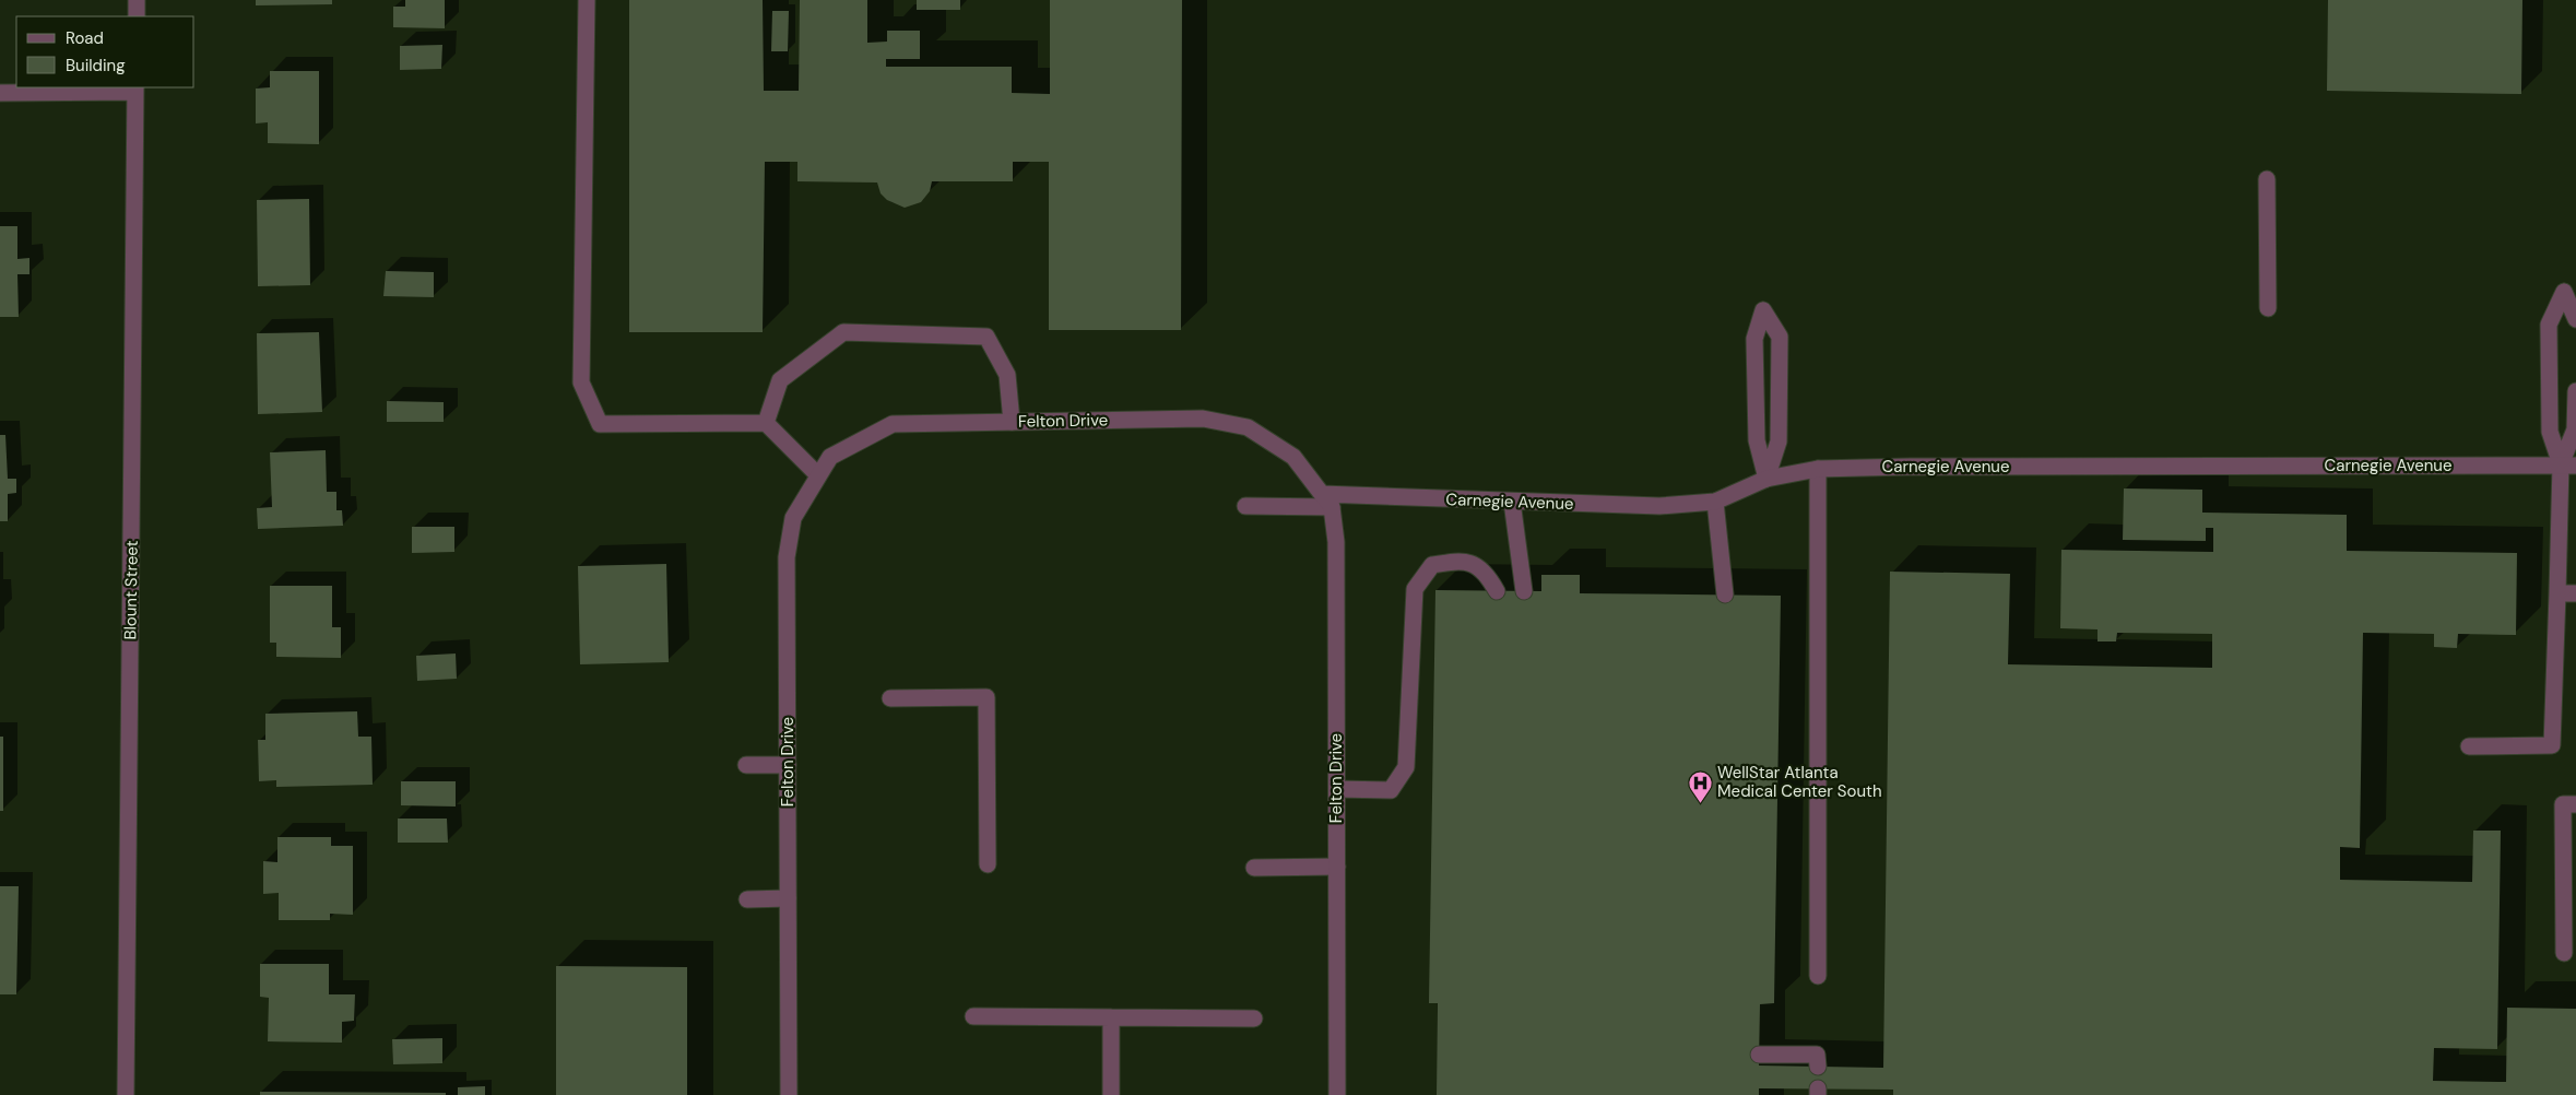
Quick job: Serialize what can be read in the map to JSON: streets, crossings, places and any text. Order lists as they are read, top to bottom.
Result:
{
  "streets": {
    "street": ["Felton Drive", "Carnegie Avenue", "Blount Street"]
  },
  "crossings": [
    ["Felton Drive", "Carnegie Avenue"]
  ],
  "places": {
    "hospital": ["WellStar Atlanta Medical Center South"]
  },
  "legend": ["Road", "Building"]
}
